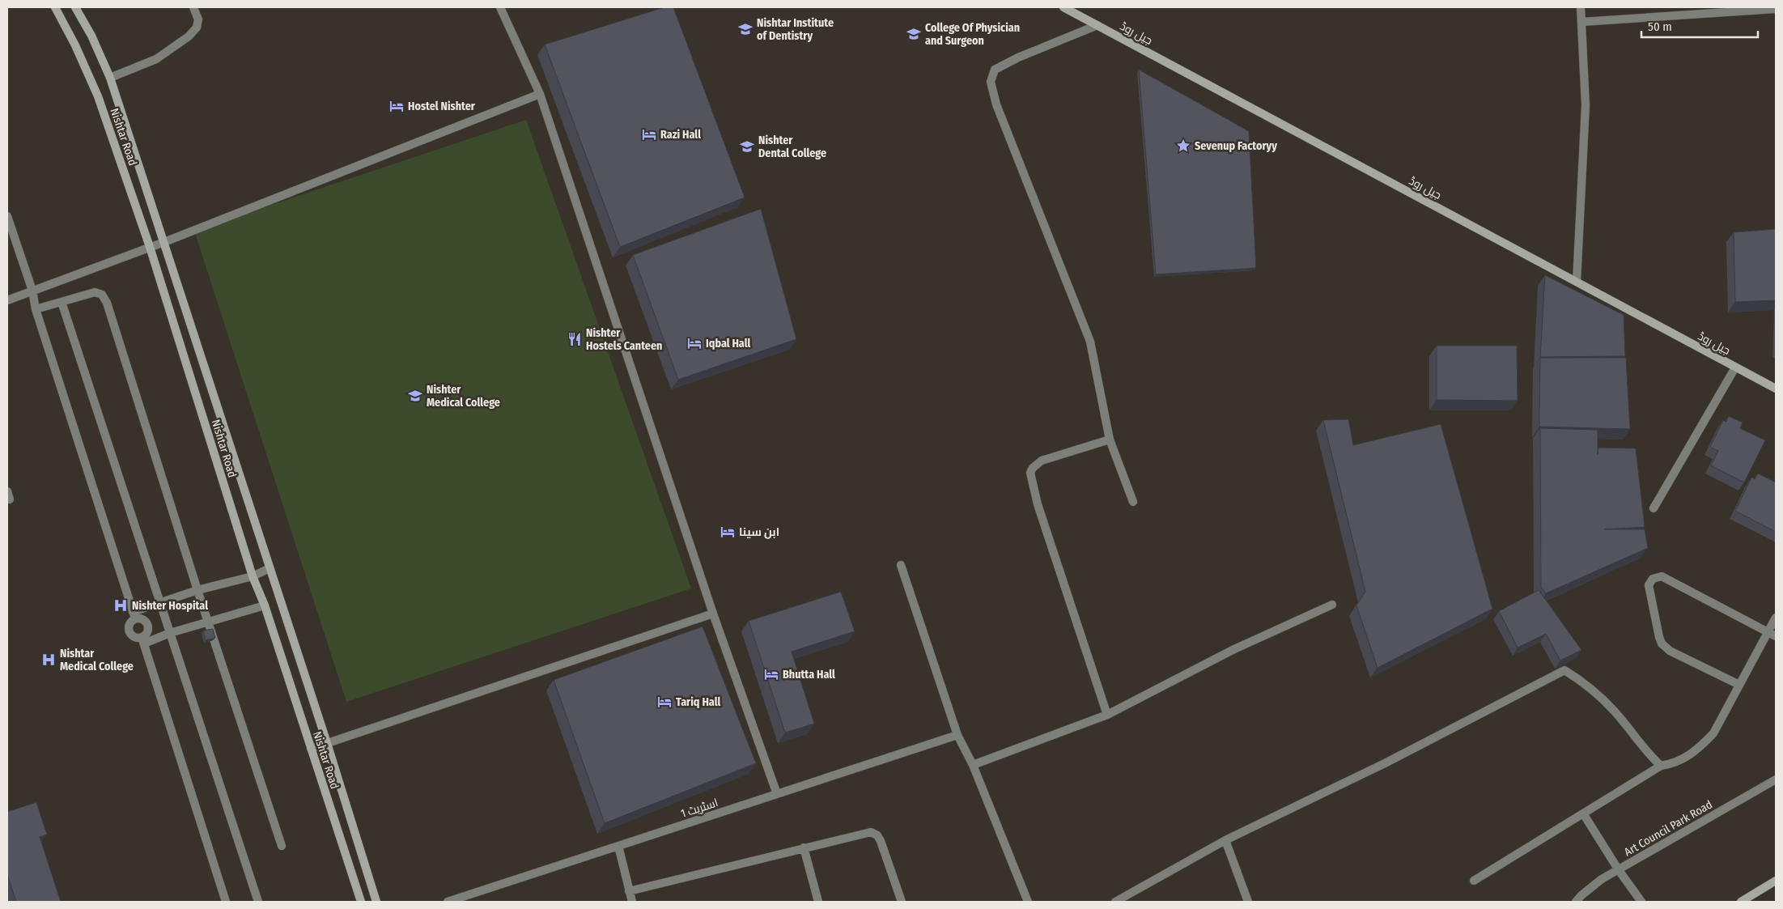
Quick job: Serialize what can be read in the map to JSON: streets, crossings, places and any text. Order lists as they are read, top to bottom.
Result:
{
  "streets": {
    "main road": ["جیل روڈ", "Nishtar Road"],
    "street": ["اسٹریٹ 1", "Art Council Park Road"]
  },
  "places": {
    "school or university": [
      "Nishtar Institute of Dentistry",
      "College Of Physician and Surgeon",
      "Nishter Dental College",
      "Nishter Medical College"
    ],
    "hotel": [
      "Hostel Nishter",
      "Razi Hall",
      "Iqbal Hall",
      "ابن سینا",
      "Bhutta Hall",
      "Tariq Hall"
    ],
    "place": ["Sevenup Factoryy"],
    "restaurant": ["Nishter Hostels Canteen"],
    "hospital": ["Nishter Hospital", "Nishtar Medical College"]
  },
  "scale_bar": "50 m"
}
